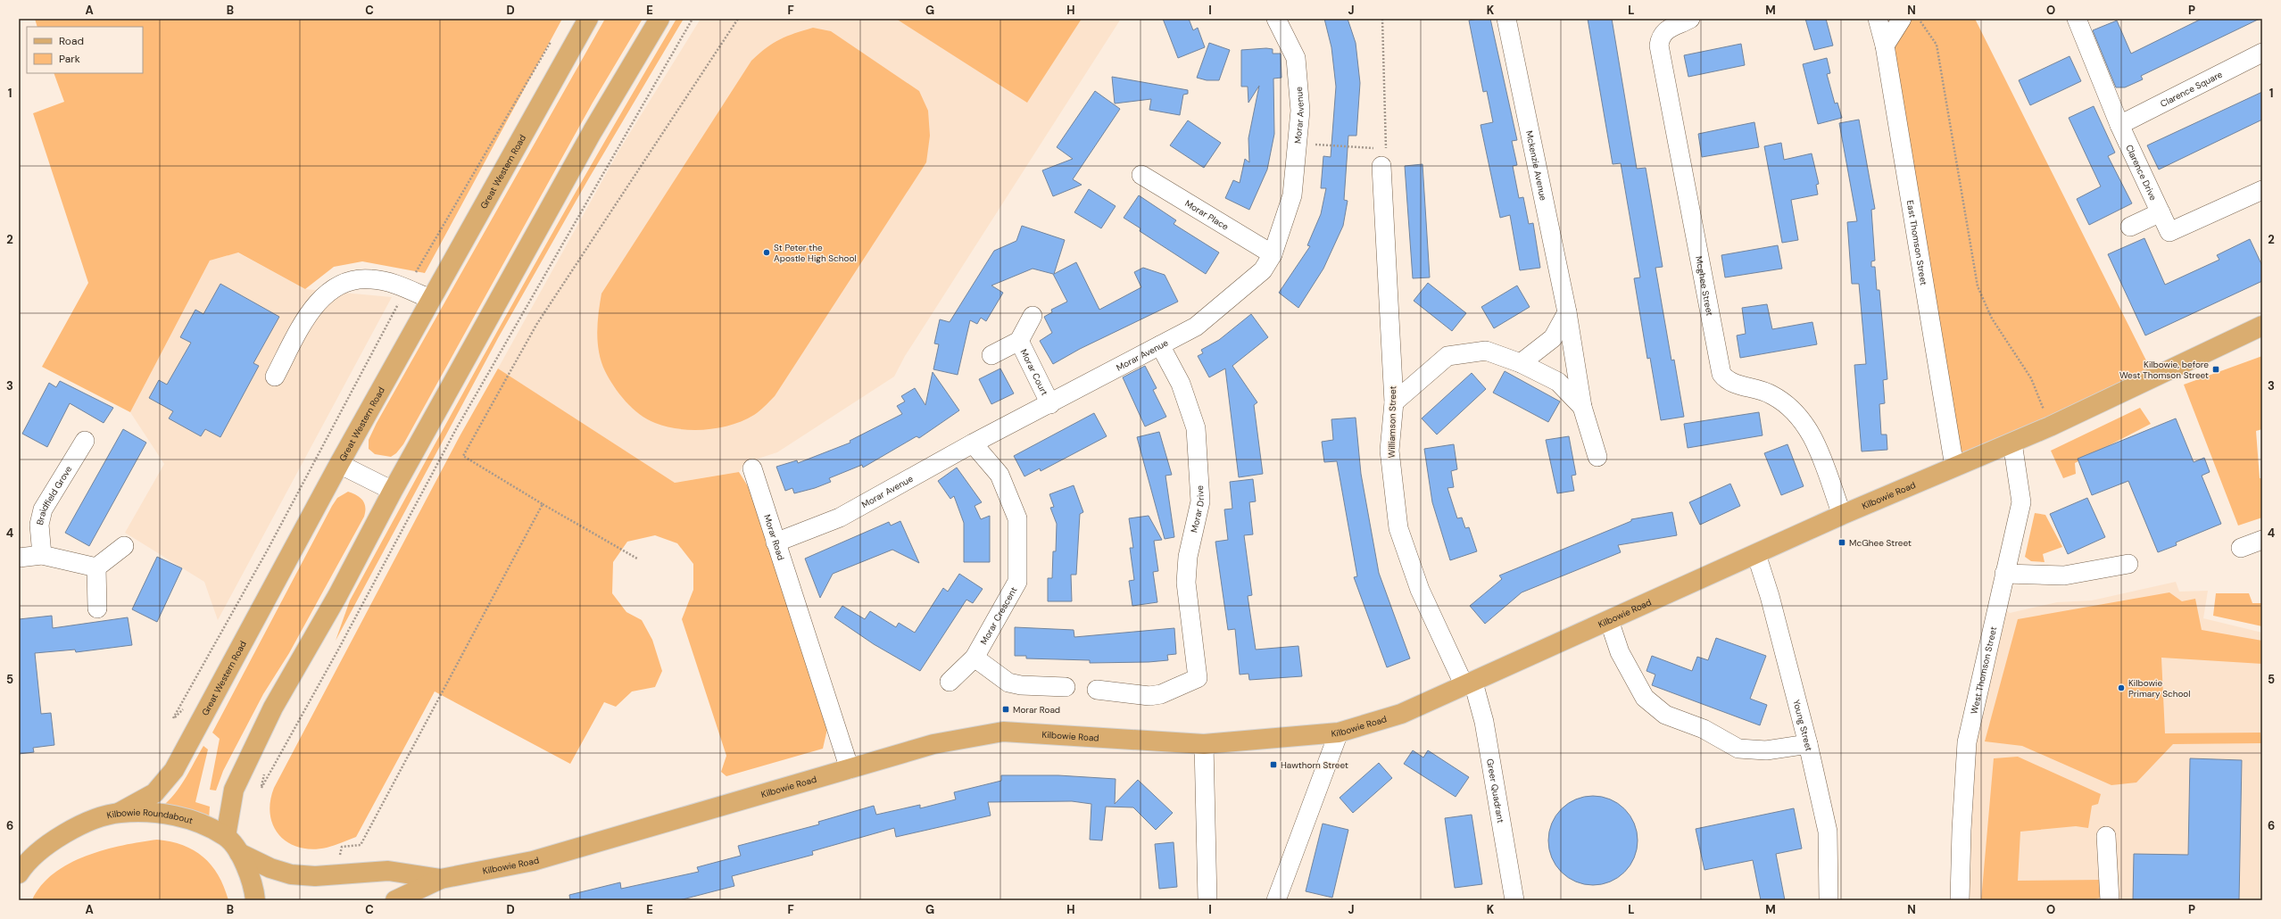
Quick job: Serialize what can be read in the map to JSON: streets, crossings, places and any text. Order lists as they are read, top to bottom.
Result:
{
  "streets": {
    "main road": ["Great Western Road", "Kilbowie Road", "Kilbowie Roundabout"],
    "street": [
      "Clarence Square",
      "Morar Avenue",
      "Mckenzie Avenue",
      "Clarence Drive",
      "Morar Place",
      "East Thomson Street",
      "Mcghee Street",
      "Morar Court",
      "Williamson Street",
      "Braidfield Grove",
      "Morar Drive",
      "Morar Road",
      "Morar Crescent",
      "West Thomson Street",
      "Young Street",
      "Greer Quadrant"
    ]
  },
  "crossings": [
    ["Clarence Square", "Clarence Drive"],
    ["Morar Avenue", "Morar Place"],
    ["Morar Avenue", "Morar Court"],
    ["Morar Avenue", "Morar Drive"],
    ["Morar Avenue", "Morar Road"],
    ["Morar Avenue", "Morar Crescent"],
    ["Mckenzie Avenue", "Williamson Street"],
    ["Great Western Road", "Kilbowie Roundabout"],
    ["East Thomson Street", "Kilbowie Road"],
    ["Mcghee Street", "Kilbowie Road"],
    ["Williamson Street", "Kilbowie Road"],
    ["Williamson Street", "Greer Quadrant"],
    ["Kilbowie Road", "Morar Road"],
    ["Kilbowie Road", "West Thomson Street"],
    ["Kilbowie Road", "Young Street"],
    ["Kilbowie Road", "Greer Quadrant"]
  ],
  "places": {
    "other": ["St Peter the Apostle High School", "Kilbowie Primary School"],
    "transit": [
      "Kilbowie, before West Thomson Street",
      "McGhee Street",
      "Morar Road",
      "Hawthorn Street"
    ]
  },
  "legend": ["Road", "Park"],
  "grid": {
    "columns": [
      "A",
      "B",
      "C",
      "D",
      "E",
      "F",
      "G",
      "H",
      "I",
      "J",
      "K",
      "L",
      "M",
      "N",
      "O",
      "P"
    ],
    "rows": [
      "1",
      "2",
      "3",
      "4",
      "5",
      "6"
    ]
  }
}
